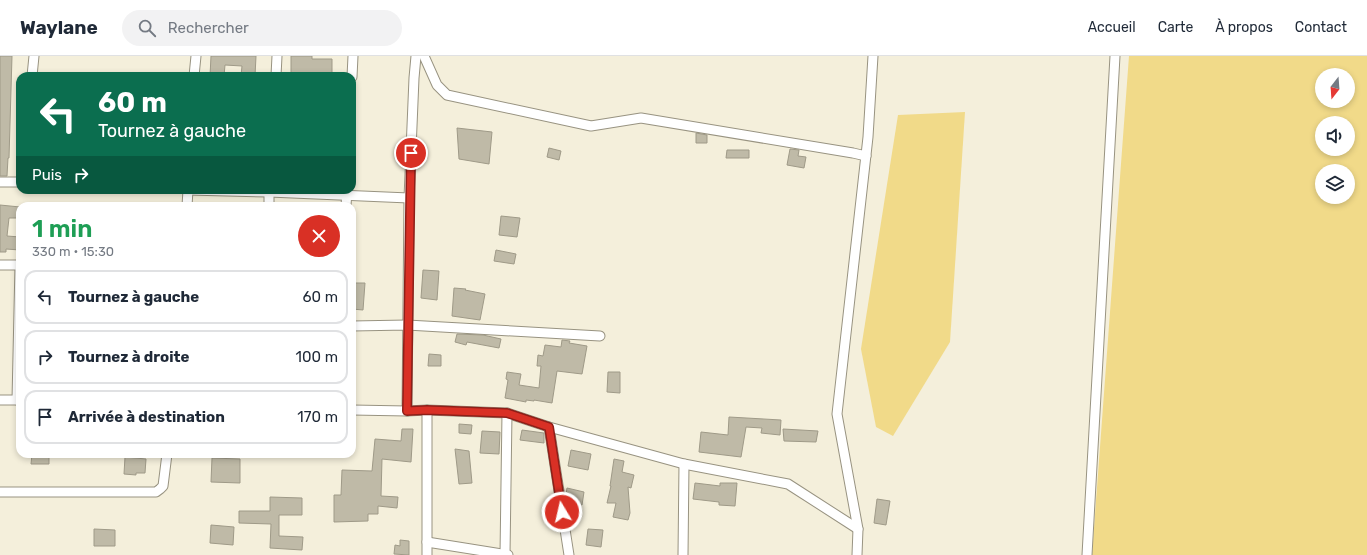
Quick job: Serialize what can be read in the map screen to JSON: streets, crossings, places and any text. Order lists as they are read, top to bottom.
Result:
{
  "north": "bottom",
  "page": {
    "header": "Waylane",
    "search": "Rechercher",
    "nav": [
      "Accueil",
      "Carte",
      "À propos",
      "Contact"
    ],
    "turn": ["60 m", "Tournez à gauche"],
    "then": "Puis",
    "heading": ["1 min", "330 m · 15:30"],
    "list": [
      {
        "name": "Tournez à gauche",
        "value": "60 m"
      },
      {
        "name": "Tournez à droite",
        "value": "100 m"
      },
      {
        "name": "Arrivée à destination",
        "value": "170 m"
      }
    ]
  }
}
